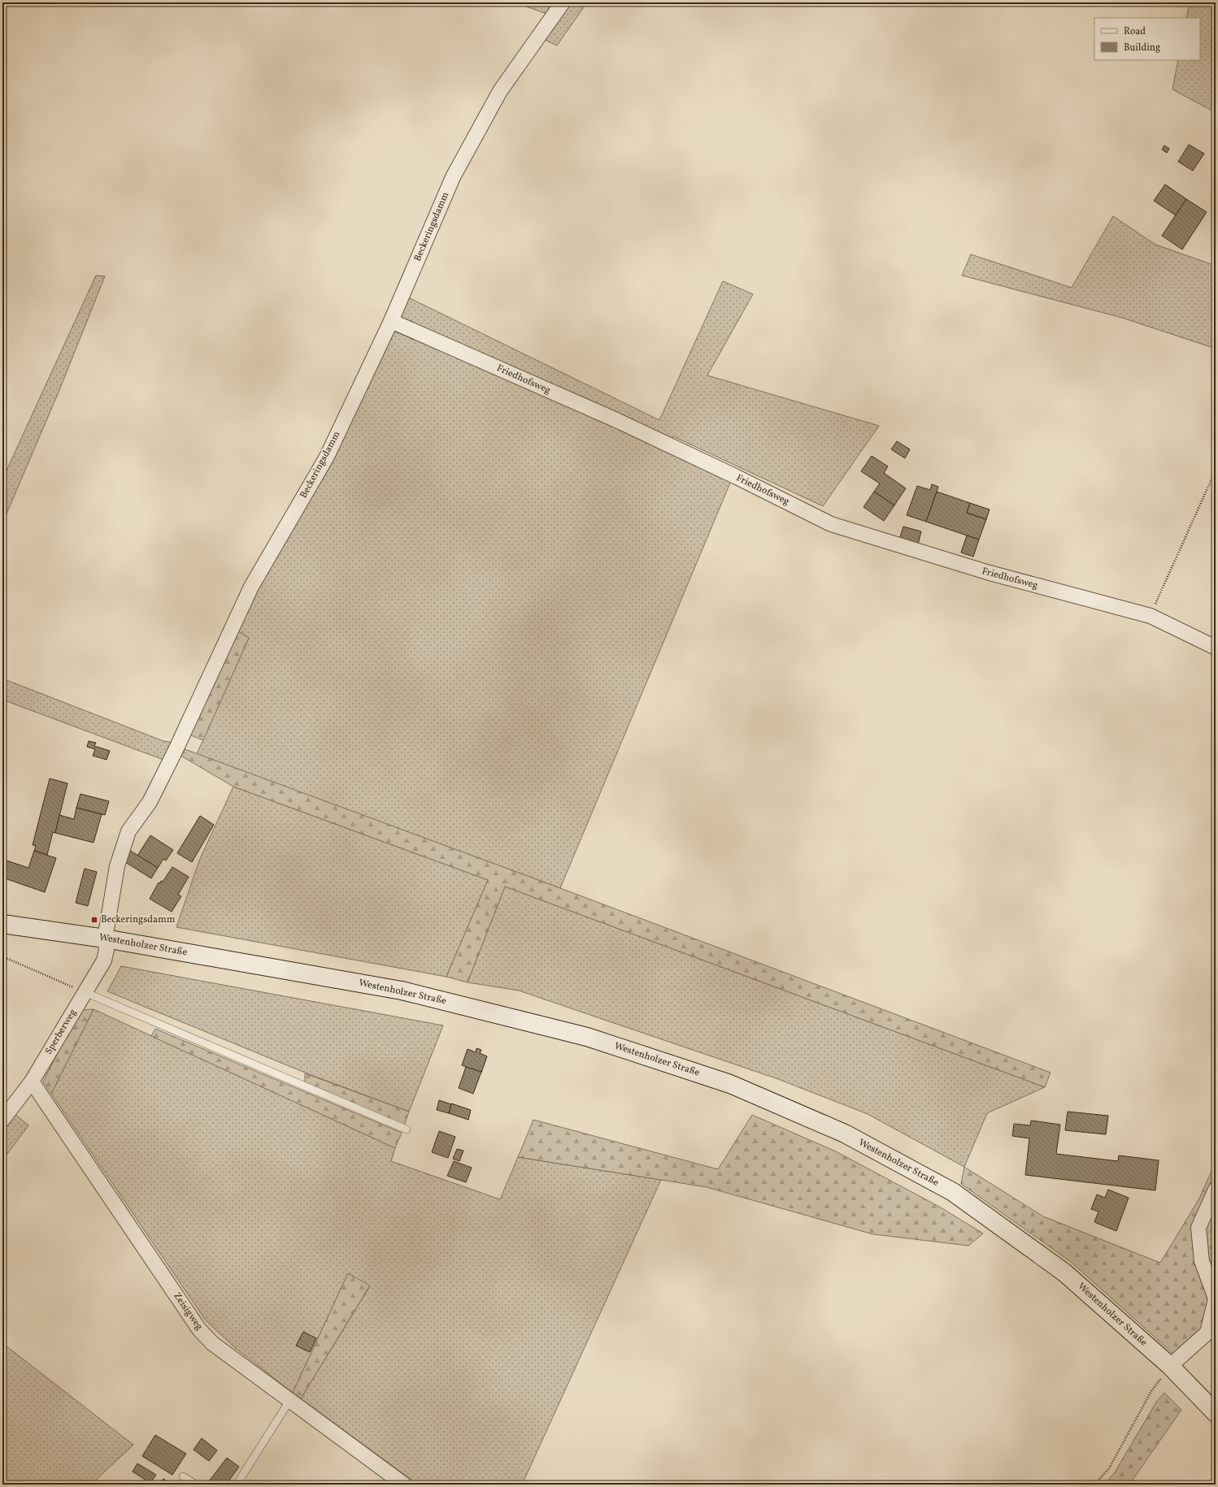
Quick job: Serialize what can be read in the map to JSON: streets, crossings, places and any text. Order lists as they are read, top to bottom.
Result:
{
  "streets": {
    "main road": ["Westenholzer Straße"],
    "street": [
      "Beckeringsdamm",
      "Friedhofsweg",
      "Sperberweg",
      "Zeisigweg"
    ]
  },
  "crossings": [
    ["Beckeringsdamm", "Friedhofsweg"],
    ["Beckeringsdamm", "Westenholzer Straße"],
    ["Beckeringsdamm", "Sperberweg"],
    ["Westenholzer Straße", "Sperberweg"],
    ["Sperberweg", "Zeisigweg"]
  ],
  "places": {
    "transit": ["Beckeringsdamm"]
  },
  "legend": ["Road", "Building"]
}
